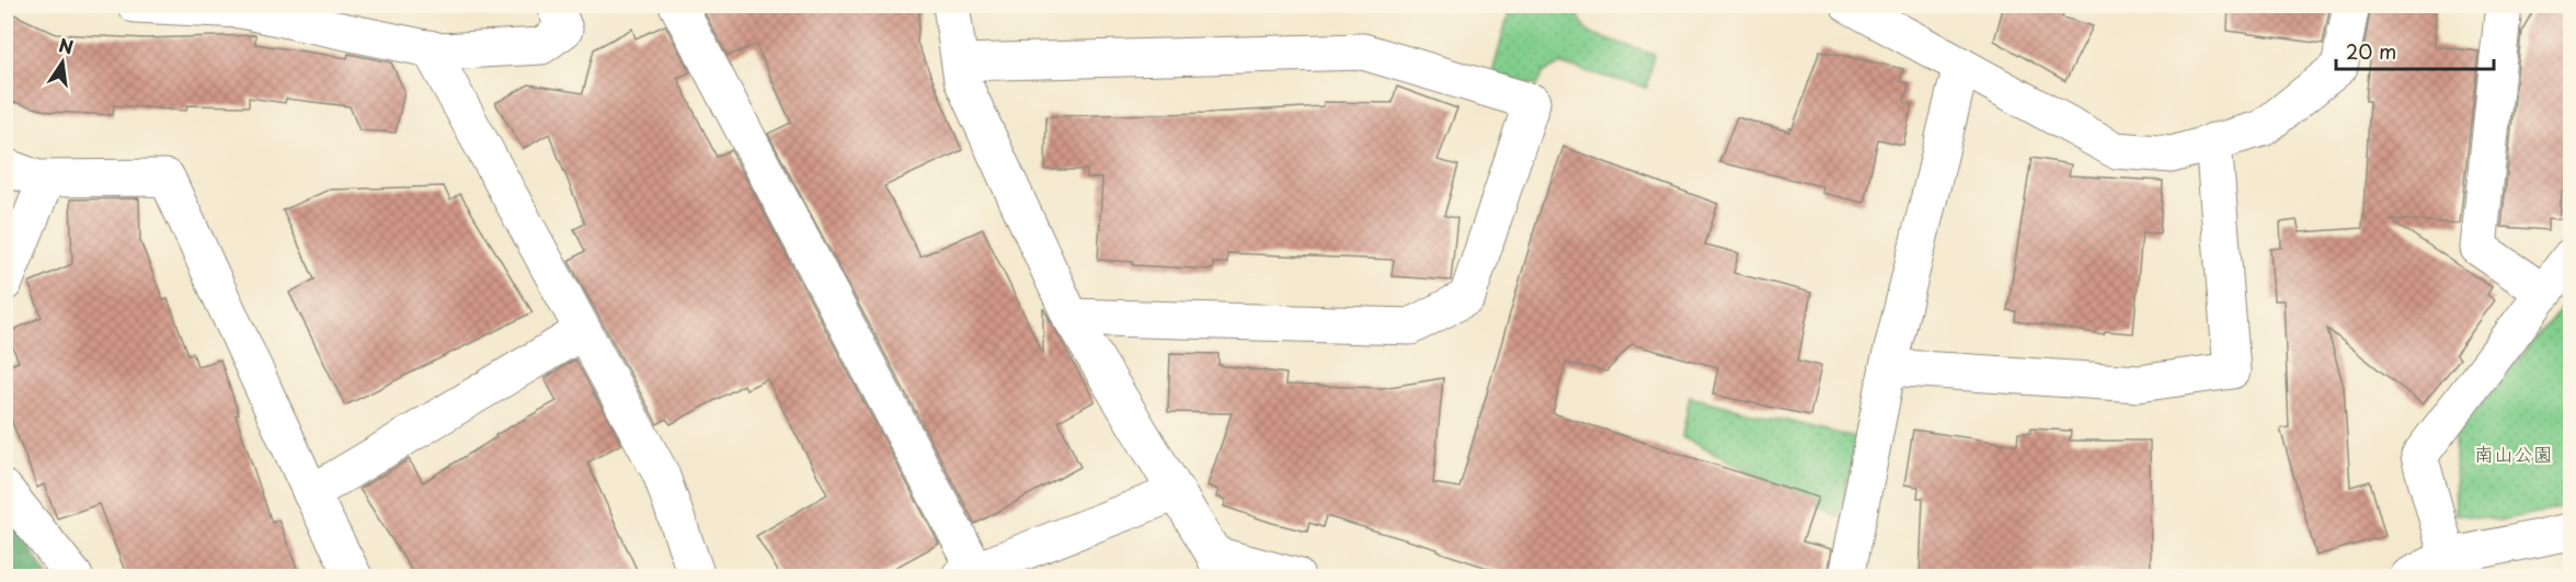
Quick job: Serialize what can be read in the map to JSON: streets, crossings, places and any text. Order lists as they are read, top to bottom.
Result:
{
  "parks": ["南山公園"],
  "scale_bar": "20 m",
  "north": "top"
}
